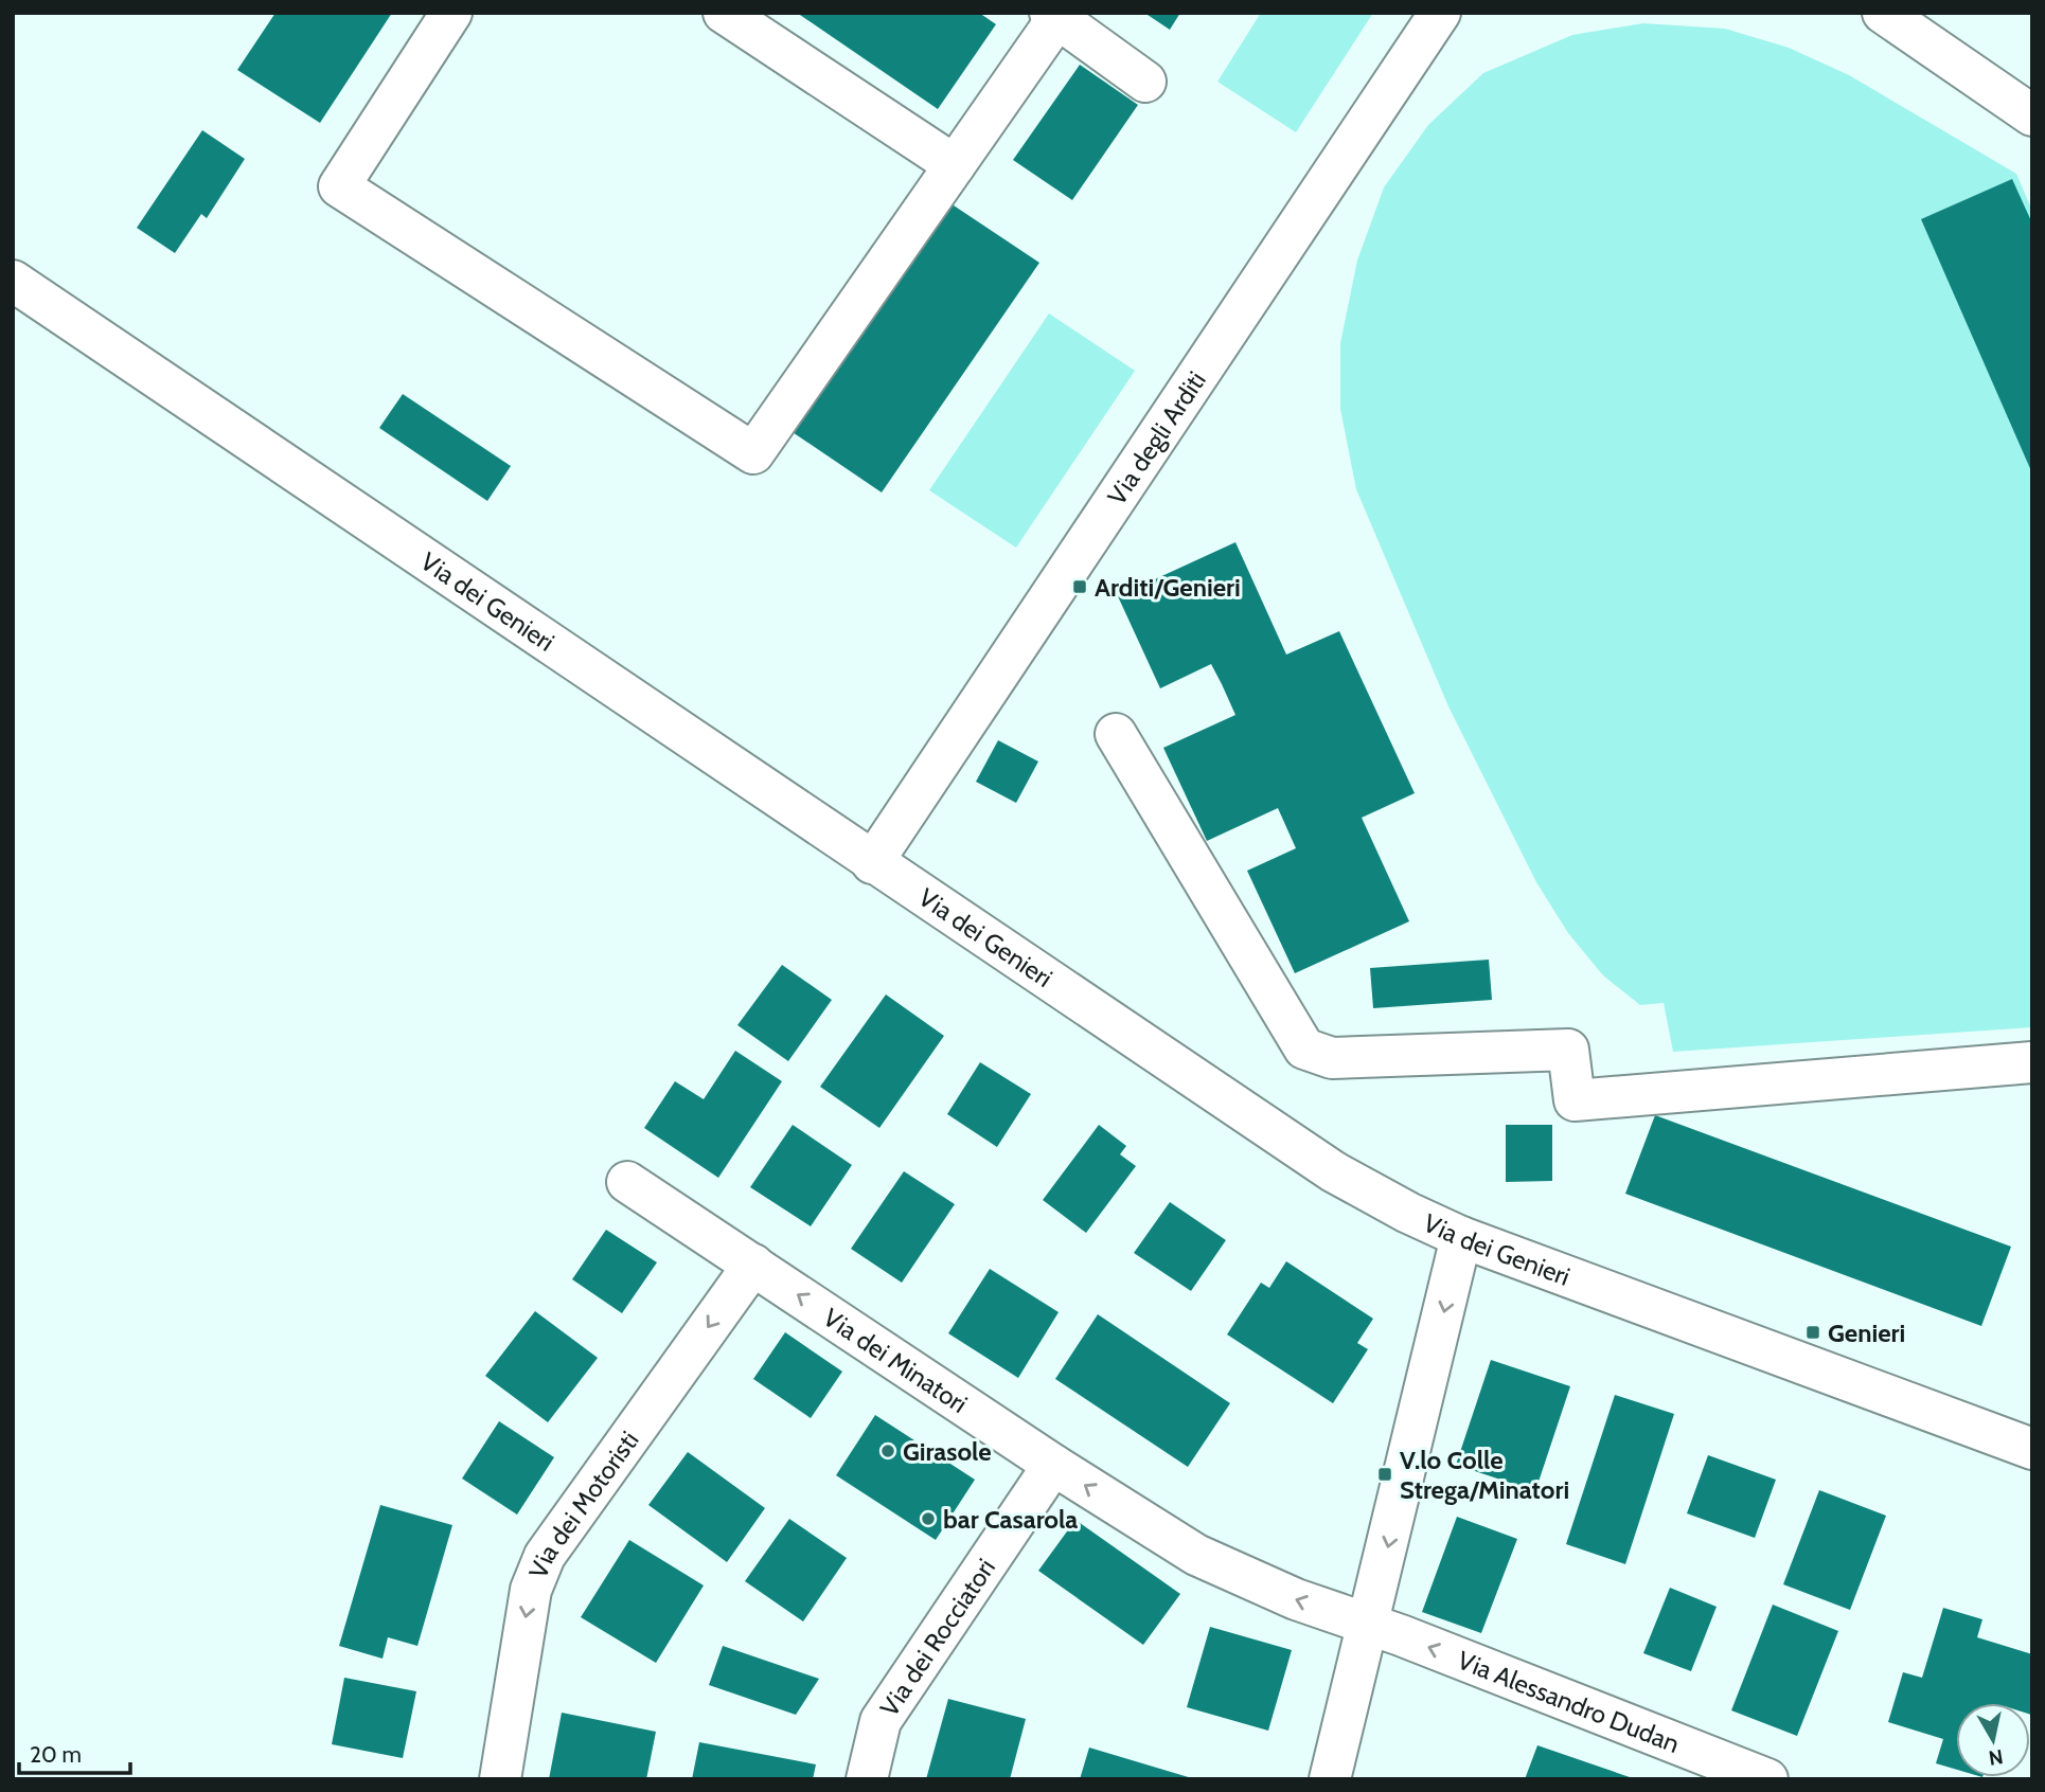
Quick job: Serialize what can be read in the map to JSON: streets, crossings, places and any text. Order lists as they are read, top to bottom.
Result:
{
  "streets": {
    "street": [
      "Via degli Arditi",
      "Via dei Genieri",
      "Via dei Minatori",
      "Via dei Motoristi",
      "Via dei Rocciatori",
      "Via Alessandro Dudan"
    ]
  },
  "crossings": [
    ["Via degli Arditi", "Via dei Genieri"],
    ["Via dei Minatori", "Via dei Motoristi"],
    ["Via dei Minatori", "Via dei Rocciatori"],
    ["Via dei Minatori", "Via Alessandro Dudan"]
  ],
  "one_way": ["Via dei Minatori", "Via dei Motoristi", "Via Alessandro Dudan"],
  "places": {
    "transit": ["Arditi/Genieri", "Genieri", "V.lo Colle Strega/Minatori"],
    "other": ["Girasole", "bar Casarola"]
  },
  "scale_bar": "20 m",
  "north": "bottom"
}
